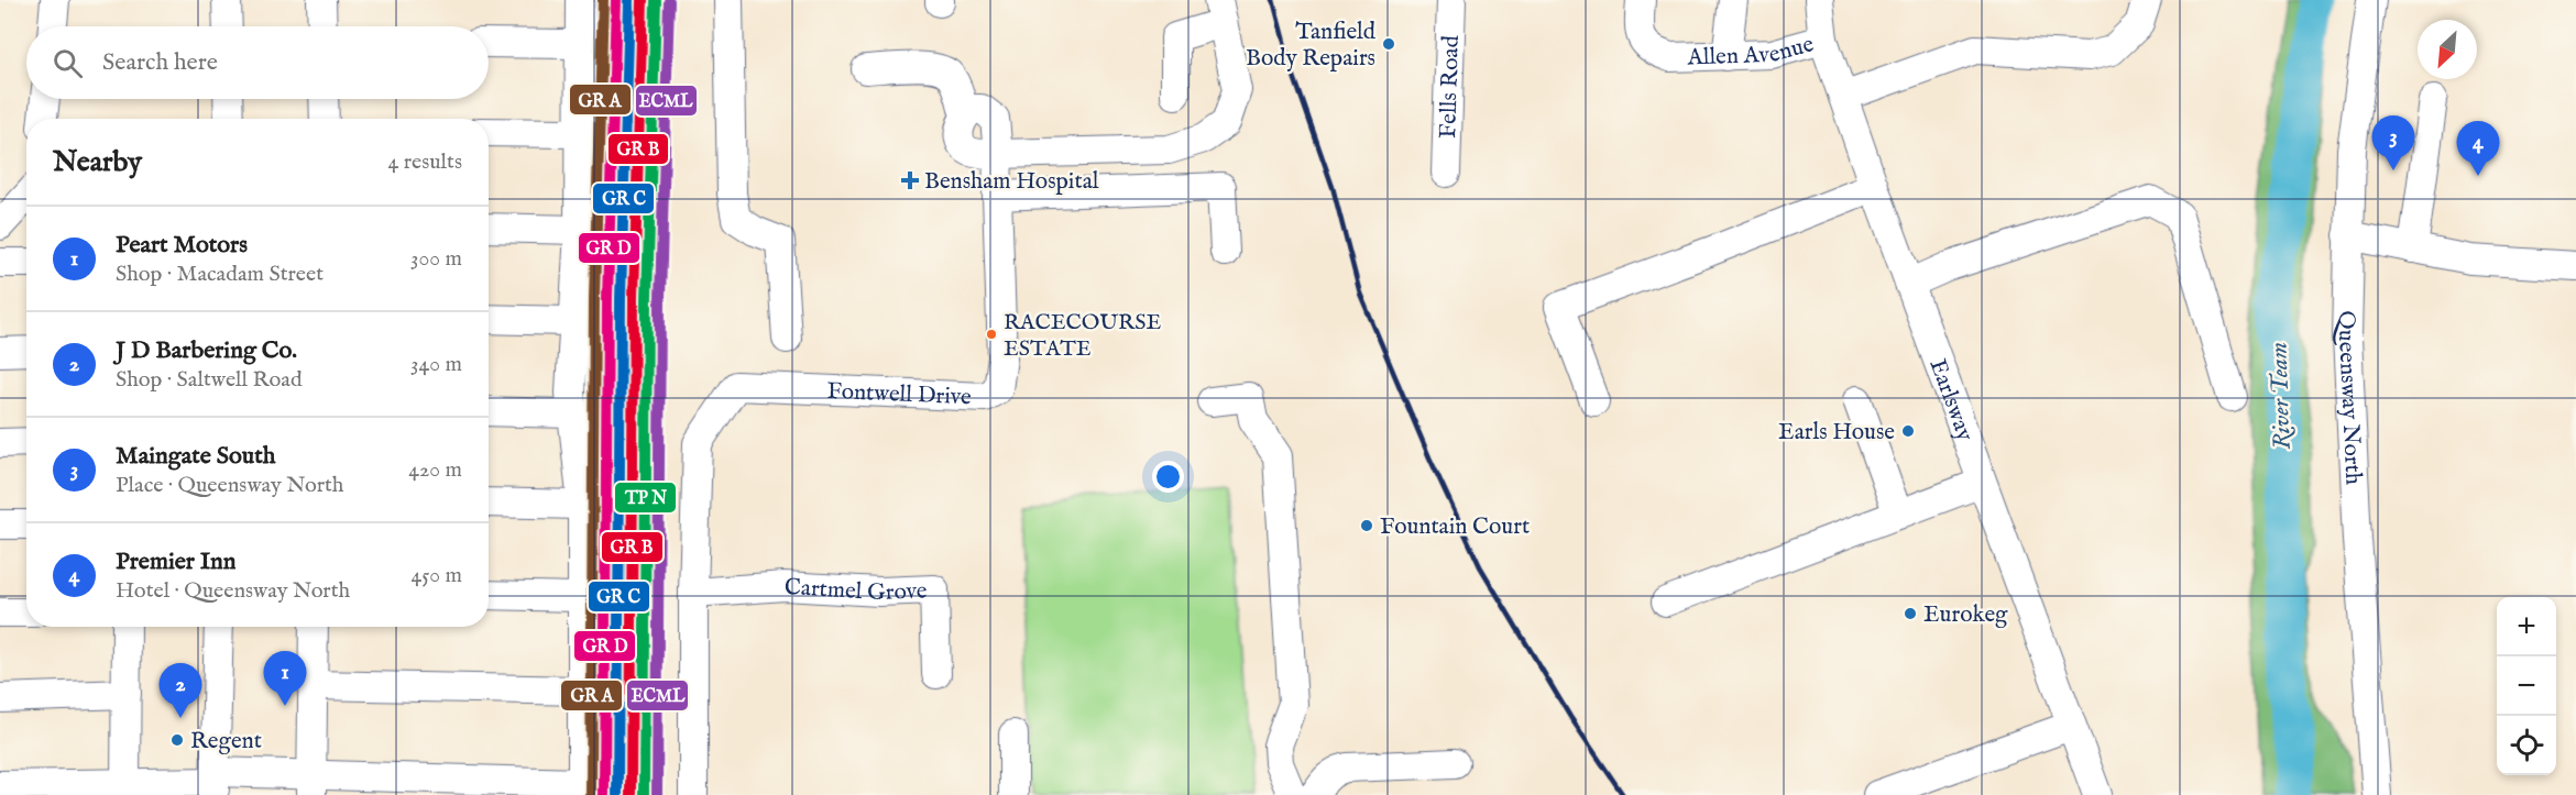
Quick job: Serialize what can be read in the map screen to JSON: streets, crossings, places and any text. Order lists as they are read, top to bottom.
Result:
{
  "streets": {
    "street": [
      "Allen Avenue",
      "Fells Road",
      "Fontwell Drive",
      "Queensway North",
      "Earlsway",
      "Cartmel Grove"
    ]
  },
  "crossings": [
    ["Allen Avenue", "Earlsway"],
    ["Fontwell Drive", "Cartmel Grove"]
  ],
  "water": ["River Team"],
  "places": {
    "other": [
      "Tanfield Body Repairs",
      "RACECOURSE ESTATE",
      "Earls House",
      "Fountain Court",
      "Eurokeg",
      "Regent"
    ],
    "health": ["Bensham Hospital"]
  },
  "lines": ["transit line ECML"],
  "north": "bottom left",
  "page": {
    "search": "Search here",
    "pins": [
      "3",
      "4",
      "1",
      "2"
    ],
    "heading": ["Nearby", "4 results"],
    "list": [
      {
        "mark": "1",
        "name": "Peart Motors",
        "note": "Shop · Macadam Street",
        "value": "300 m"
      },
      {
        "mark": "2",
        "name": "J D Barbering Co.",
        "note": "Shop · Saltwell Road",
        "value": "340 m"
      },
      {
        "mark": "3",
        "name": "Maingate South",
        "note": "Place · Queensway North",
        "value": "420 m"
      },
      {
        "mark": "4",
        "name": "Premier Inn",
        "note": "Hotel · Queensway North",
        "value": "450 m"
      }
    ],
    "map_buttons": ["+", "−"]
  }
}
